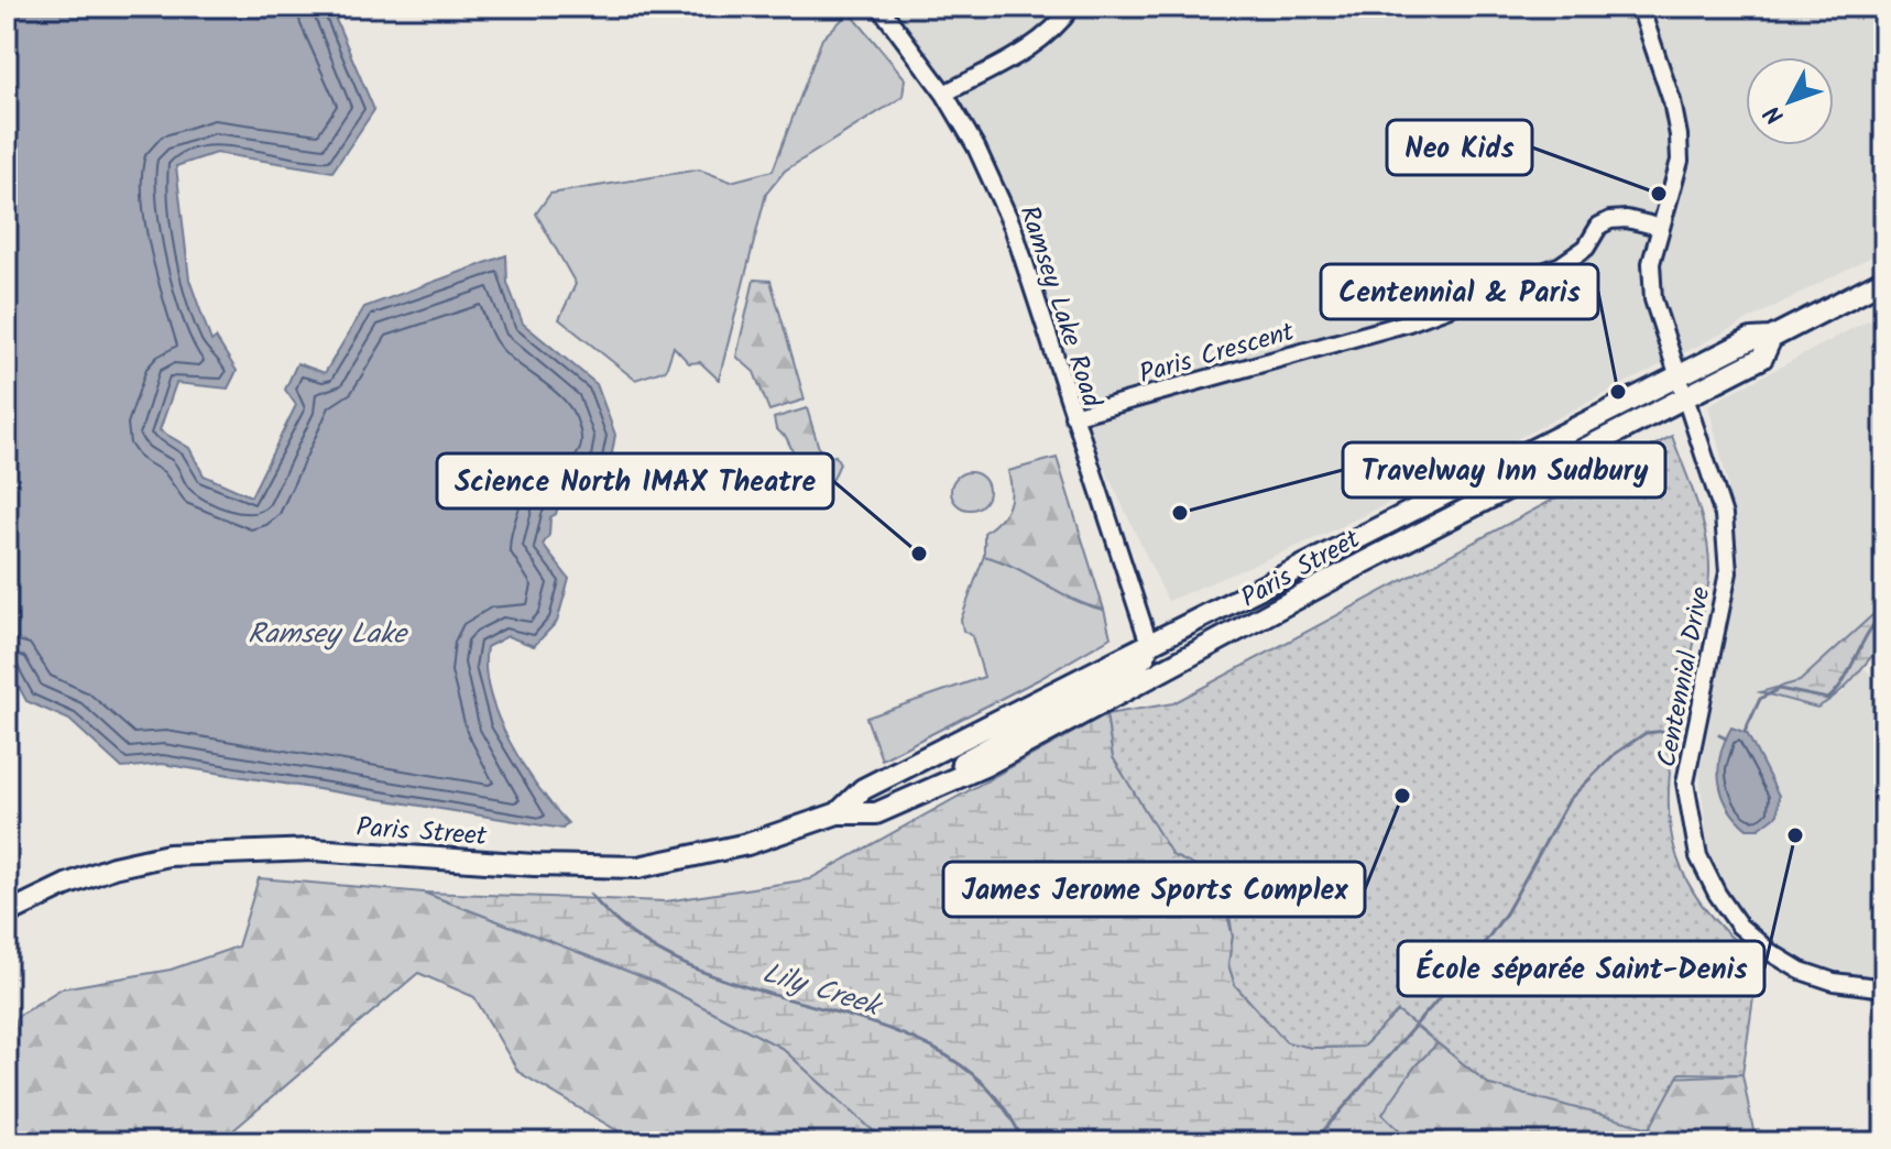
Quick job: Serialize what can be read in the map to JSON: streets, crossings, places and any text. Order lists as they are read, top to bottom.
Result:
{
  "streets": {
    "main road": ["Paris Street"],
    "street": ["Ramsey Lake Road", "Paris Crescent", "Centennial Drive"]
  },
  "crossings": [
    ["Ramsey Lake Road", "Paris Crescent"],
    ["Ramsey Lake Road", "Paris Street"],
    ["Paris Street", "Centennial Drive"]
  ],
  "water": ["Ramsey Lake", "Lily Creek"],
  "places": [
    "Neo Kids",
    "Centennial & Paris",
    "Travelway Inn Sudbury",
    "Science North IMAX Theatre",
    "James Jerome Sports Complex",
    "École séparée Saint-Denis"
  ],
  "north": "bottom left"
}
